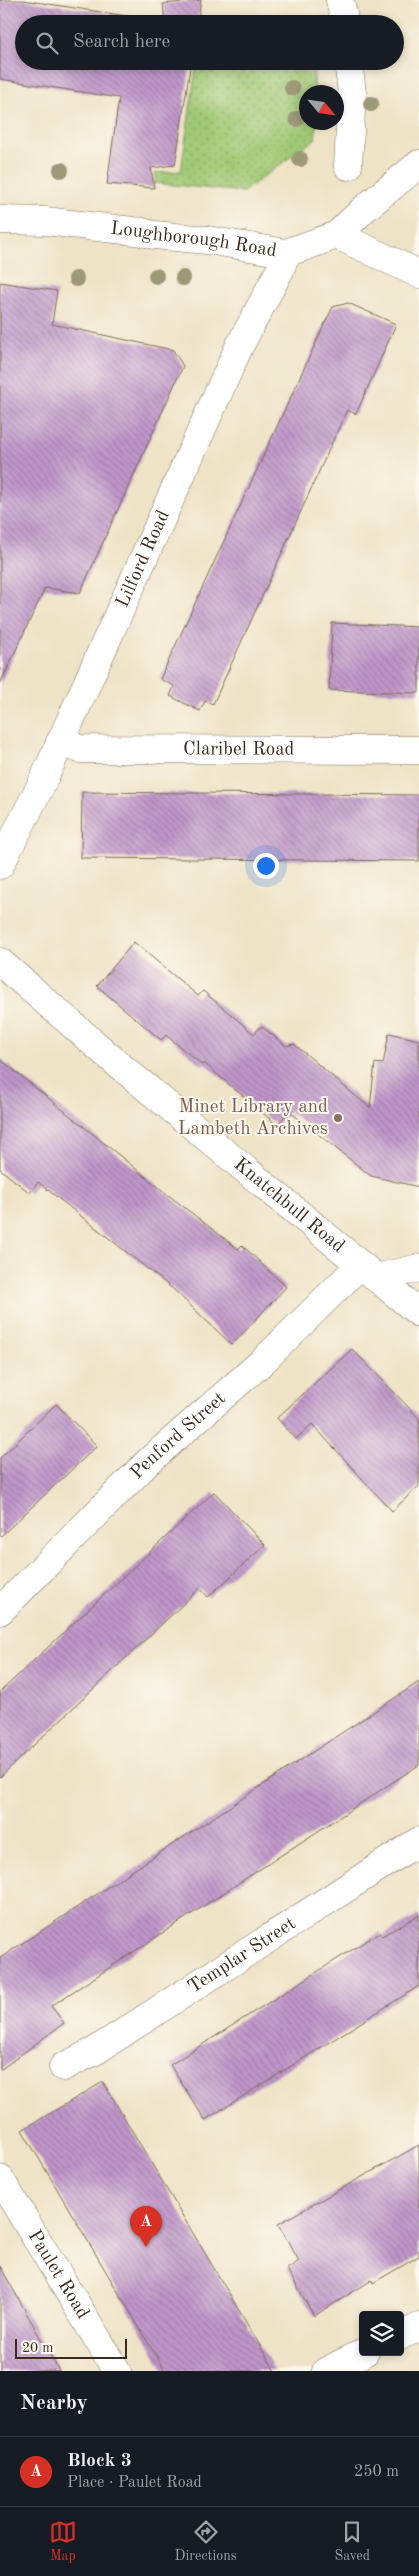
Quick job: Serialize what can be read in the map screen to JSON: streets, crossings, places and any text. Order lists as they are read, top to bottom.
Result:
{
  "streets": {
    "street": [
      "Loughborough Road",
      "Lilford Road",
      "Claribel Road",
      "Knatchbull Road",
      "Penford Street",
      "Templar Street",
      "Paulet Road"
    ]
  },
  "crossings": [
    ["Loughborough Road", "Lilford Road"],
    ["Lilford Road", "Claribel Road"],
    ["Knatchbull Road", "Penford Street"]
  ],
  "places": ["Minet Library and Lambeth Archives"],
  "scale_bar": "20 m",
  "north": "bottom right",
  "page": {
    "search": "Search here",
    "pins": "A",
    "scale": "20 m",
    "heading": "Nearby",
    "list": [
      {
        "mark": "A",
        "name": "Block 3",
        "note": "Place · Paulet Road",
        "value": "250 m"
      }
    ],
    "nav": ["Map", "Directions", "Saved"]
  }
}
